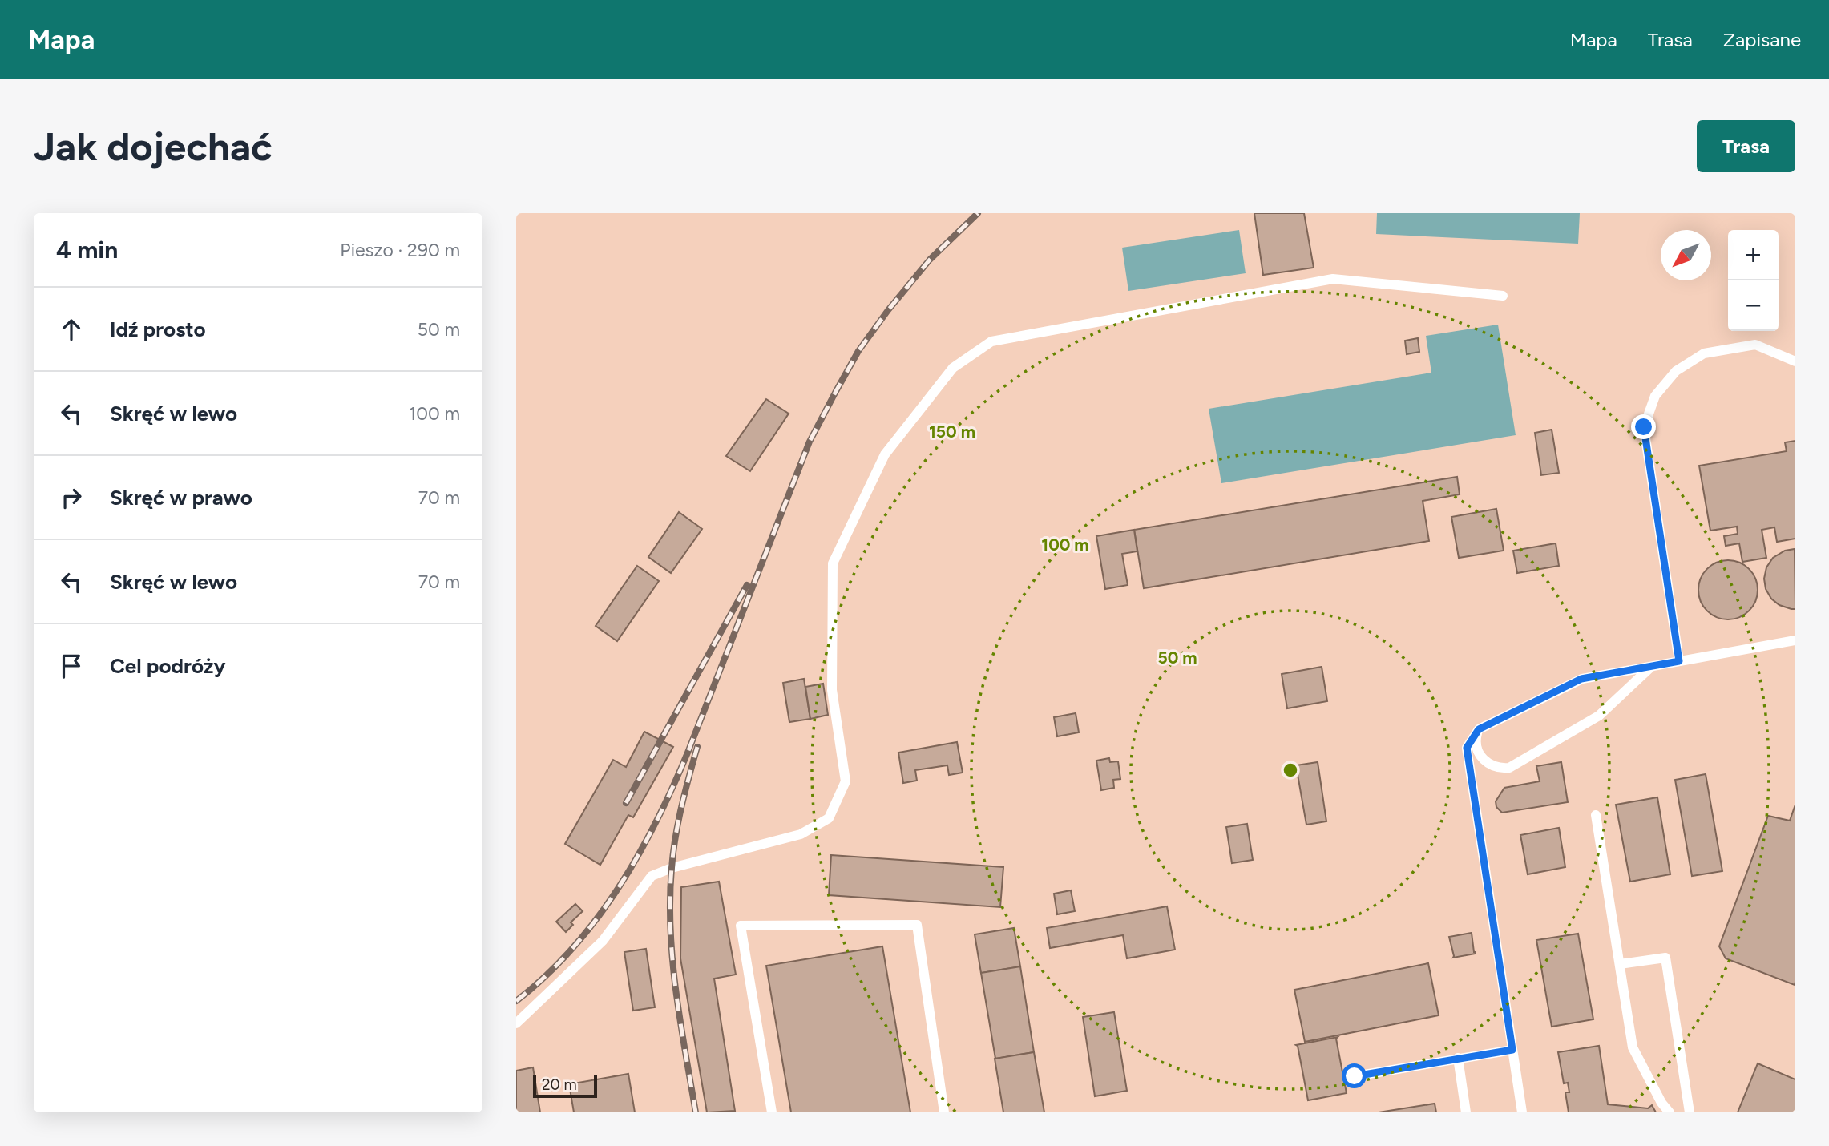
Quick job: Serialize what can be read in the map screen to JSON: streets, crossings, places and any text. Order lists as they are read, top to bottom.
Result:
{
  "scale_bar": "20 m",
  "north": "bottom left",
  "page": {
    "header": "Mapa",
    "nav": ["Mapa", "Trasa", "Zapisane"],
    "buttons": "Trasa",
    "title": "Jak dojechać",
    "heading": ["4 min", "Pieszo · 290 m"],
    "map_buttons": ["+", "−"],
    "list": [
      ["Idź prosto", "50 m"],
      ["Skręć w lewo", "100 m"],
      ["Skręć w prawo", "70 m"],
      ["Skręć w lewo", "70 m"],
      "Cel podróży"
    ],
    "scale": "20 m"
  },
  "rings": ["150 m", "100 m", "50 m"]
}
